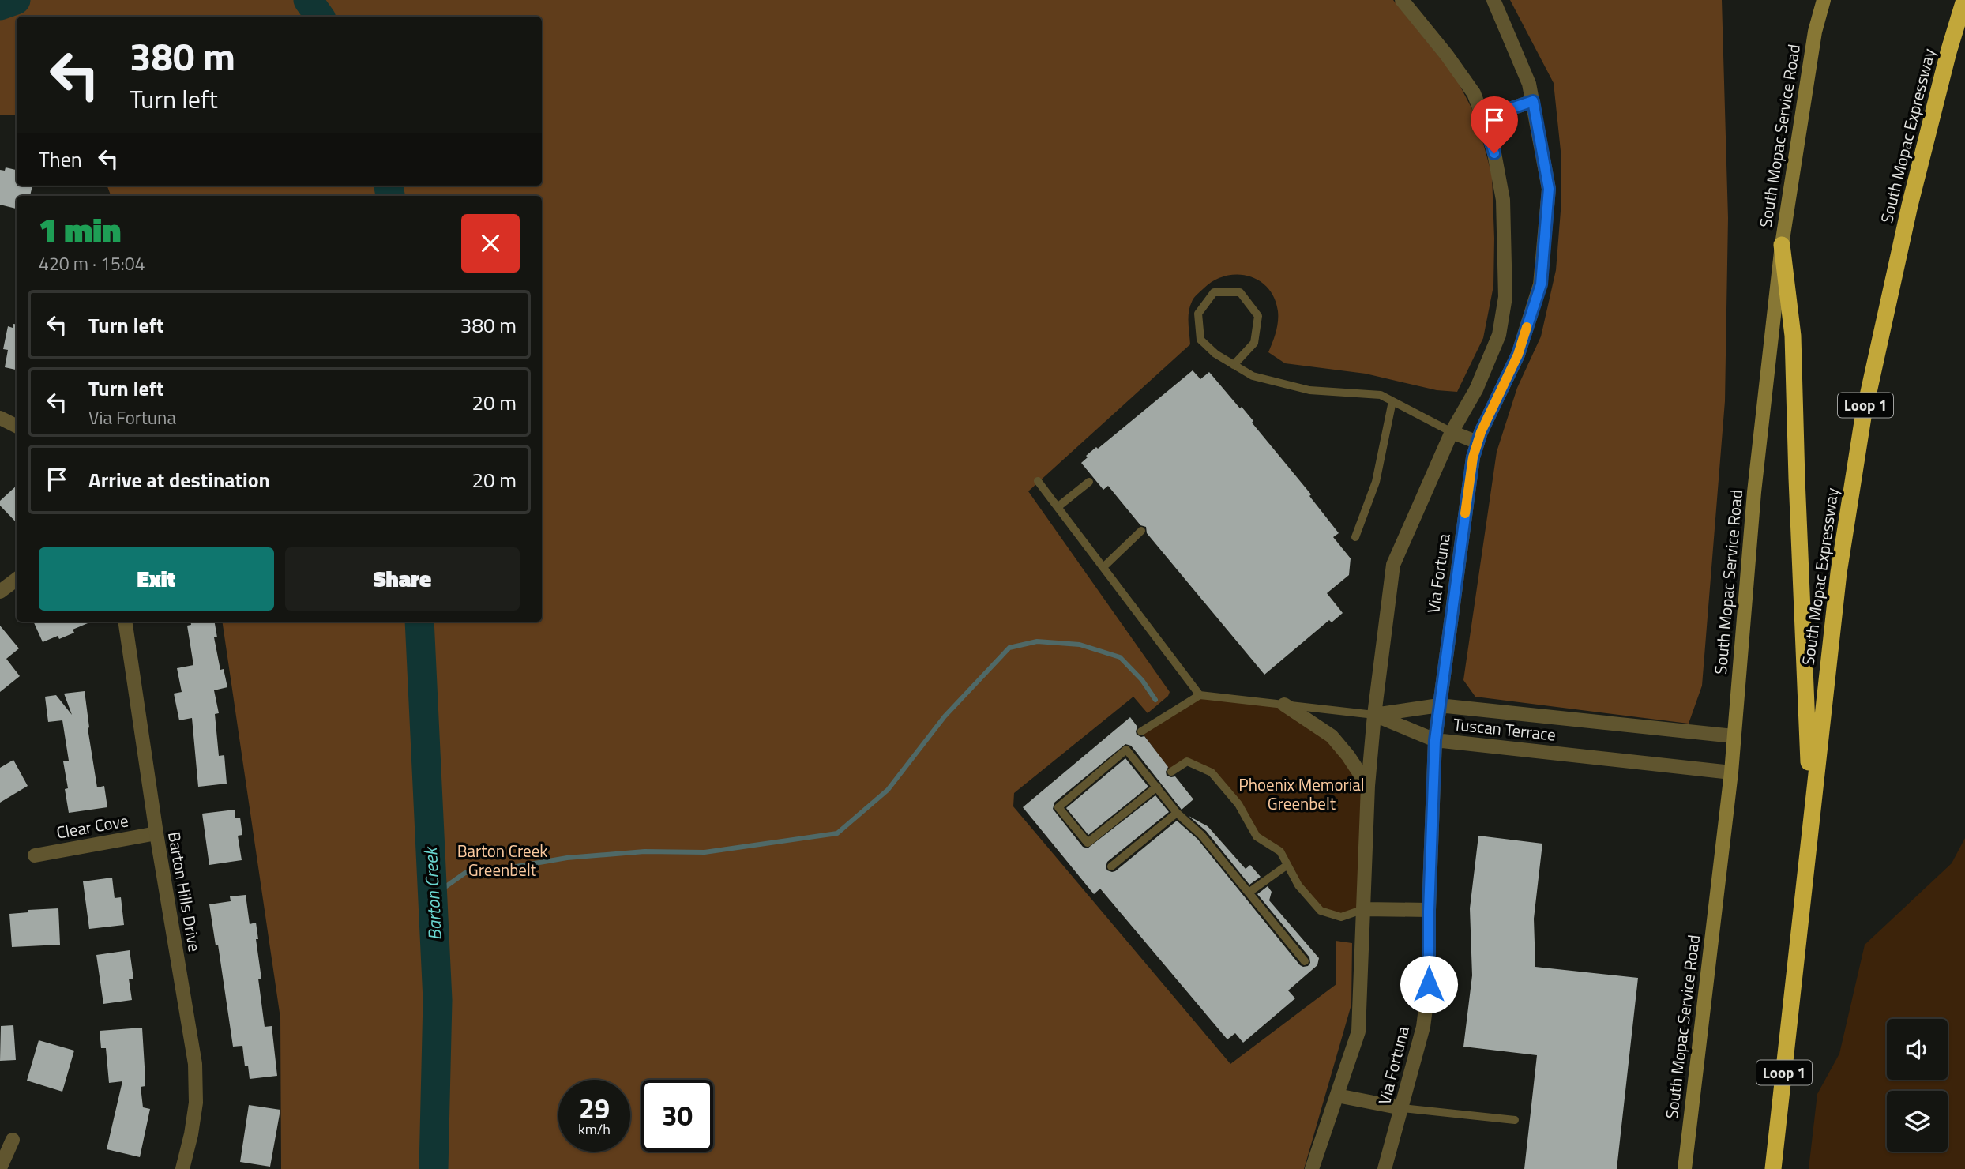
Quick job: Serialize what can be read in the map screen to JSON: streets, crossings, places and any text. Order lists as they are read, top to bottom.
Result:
{
  "streets": {
    "highway": ["South Mopac Expressway", "Loop 1"],
    "main road": ["South Mopac Service Road"],
    "street": [
      "Via Fortuna",
      "Tuscan Terrace",
      "Clear Cove",
      "Barton Hills Drive"
    ]
  },
  "crossings": [
    ["South Mopac Service Road", "Tuscan Terrace"],
    ["Via Fortuna", "Tuscan Terrace"],
    ["Clear Cove", "Barton Hills Drive"]
  ],
  "water": ["Barton Creek"],
  "parks": ["Phoenix Memorial Greenbelt", "Barton Creek Greenbelt"],
  "page": {
    "turn": ["380 m", "Turn left"],
    "then": "Then",
    "heading": ["1 min", "420 m · 15:04"],
    "list": [
      {
        "name": "Turn left",
        "value": "380 m"
      },
      {
        "name": "Turn left",
        "note": "Via Fortuna",
        "value": "20 m"
      },
      {
        "name": "Arrive at destination",
        "value": "20 m"
      }
    ],
    "buttons": ["Exit", "Share"],
    "speed": "29 km/h",
    "limit": "30"
  }
}
